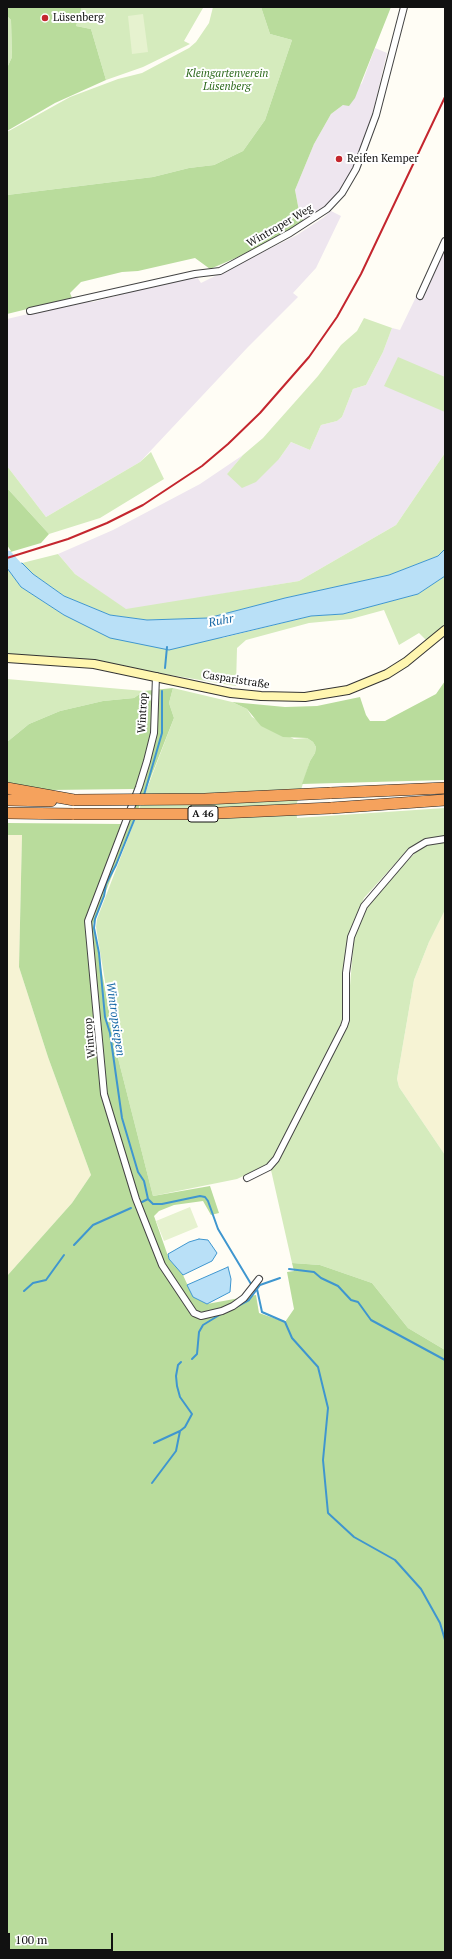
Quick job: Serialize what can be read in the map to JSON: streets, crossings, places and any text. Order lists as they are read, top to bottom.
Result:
{
  "streets": {
    "highway": ["A 46"],
    "main road": ["Casparistraße"],
    "street": ["Wintroper Weg", "Wintrop"]
  },
  "crossings": [
    ["Casparistraße", "Wintrop"]
  ],
  "water": ["Ruhr", "Wintropsiepen"],
  "parks": ["Kleingartenverein Lüsenberg"],
  "places": ["Lüsenberg", "Reifen Kemper"],
  "scale_bar": "100 m"
}
